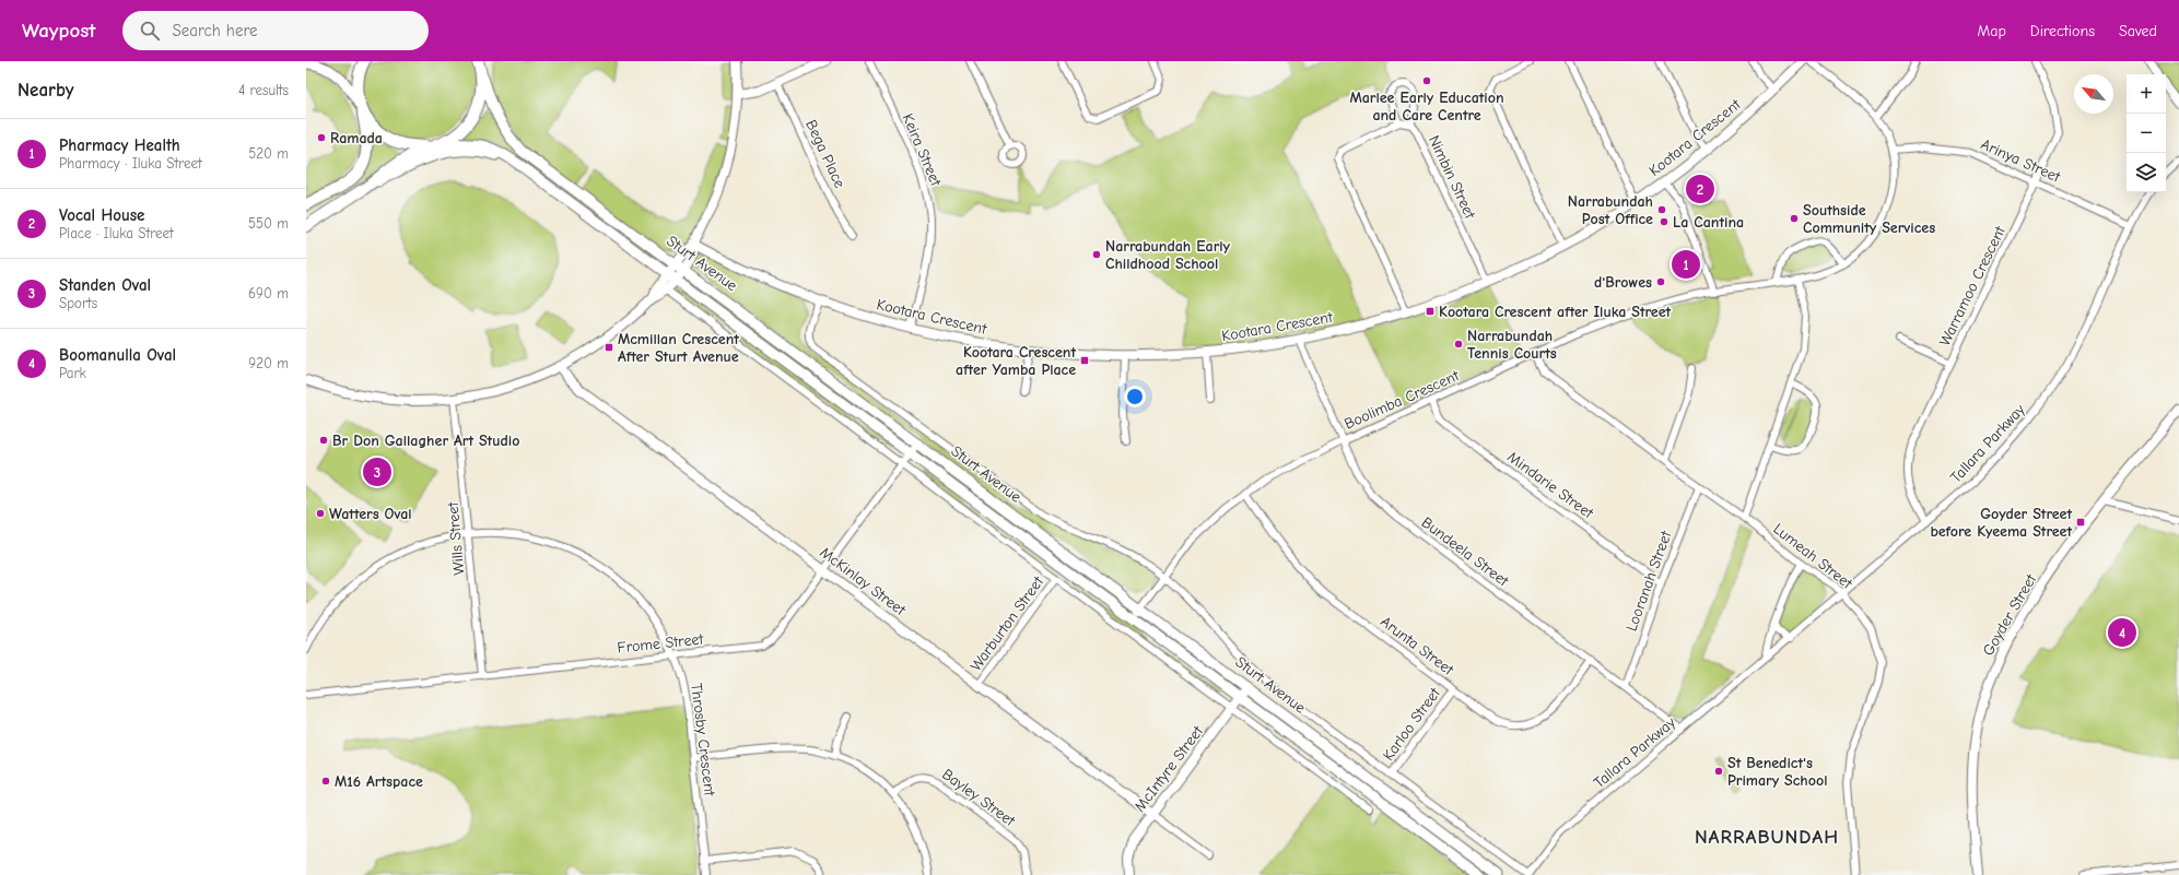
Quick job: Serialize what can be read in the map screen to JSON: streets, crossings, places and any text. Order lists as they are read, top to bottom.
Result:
{
  "streets": {
    "main road": ["Sturt Avenue"],
    "street": [
      "Kootara Crescent",
      "Keira Street",
      "Bega Place",
      "Arinya Street",
      "Nimbin Street",
      "Warramoo Crescent",
      "Boolimba Crescent",
      "Tallara Parkway",
      "Mindarie Street",
      "Wills Street",
      "Bundeela Street",
      "Lumeah Street",
      "McKinlay Street",
      "Looranah Street",
      "Goyder Street",
      "Warburton Street",
      "Frome Street",
      "Arunta Street",
      "Karloo Street",
      "Throsby Crescent",
      "McIntyre Street",
      "Bayley Street"
    ]
  },
  "crossings": [
    ["Kootara Crescent", "Keira Street"],
    ["Kootara Crescent", "Nimbin Street"],
    ["Kootara Crescent", "Sturt Avenue"],
    ["Kootara Crescent", "Bundeela Street"],
    ["Arinya Street", "Warramoo Crescent"],
    ["Arinya Street", "Boolimba Crescent"],
    ["Arinya Street", "Tallara Parkway"],
    ["Sturt Avenue", "Boolimba Crescent"],
    ["Sturt Avenue", "Tallara Parkway"],
    ["Sturt Avenue", "Frome Street"],
    ["Sturt Avenue", "Karloo Street"],
    ["Sturt Avenue", "McIntyre Street"],
    ["Warramoo Crescent", "Tallara Parkway"],
    ["Boolimba Crescent", "Mindarie Street"],
    ["Boolimba Crescent", "Bundeela Street"],
    ["Boolimba Crescent", "Lumeah Street"],
    ["Boolimba Crescent", "Arunta Street"],
    ["Tallara Parkway", "Bundeela Street"],
    ["Tallara Parkway", "Lumeah Street"],
    ["Mindarie Street", "Looranah Street"],
    ["Wills Street", "Frome Street"],
    ["Wills Street", "Throsby Crescent"],
    ["Bundeela Street", "Looranah Street"],
    ["Bundeela Street", "Arunta Street"],
    ["Lumeah Street", "Looranah Street"],
    ["McKinlay Street", "Warburton Street"],
    ["McKinlay Street", "Frome Street"],
    ["McKinlay Street", "McIntyre Street"],
    ["Frome Street", "Throsby Crescent"],
    ["Arunta Street", "Karloo Street"]
  ],
  "districts": ["NARRABUNDAH"],
  "places": {
    "other": [
      "Marlee Early Education and Care Centre",
      "Ramada",
      "Narrabundah Post Office",
      "Southside Community Services",
      "La Cantina",
      "Narrabundah Early Childhood School",
      "d'Browes",
      "Narrabundah Tennis Courts",
      "Br Don Gallagher Art Studio",
      "Watters Oval",
      "St Benedict's Primary School",
      "M16 Artspace"
    ],
    "transit": [
      "Kootara Crescent after Iluka Street",
      "Mcmillan Crescent After Sturt Avenue",
      "Kootara Crescent after Yamba Place",
      "Goyder Street before Kyeema Street"
    ]
  },
  "north": "top left",
  "page": {
    "header": "Waypost",
    "search": "Search here",
    "nav": ["Map", "Directions", "Saved"],
    "heading": ["Nearby", "4 results"],
    "map_buttons": ["+", "−"],
    "list": [
      {
        "mark": "1",
        "name": "Pharmacy Health",
        "note": "Pharmacy · Iluka Street",
        "value": "520 m"
      },
      {
        "mark": "2",
        "name": "Vocal House",
        "note": "Place · Iluka Street",
        "value": "550 m"
      },
      {
        "mark": "3",
        "name": "Standen Oval",
        "note": "Sports",
        "value": "690 m"
      },
      {
        "mark": "4",
        "name": "Boomanulla Oval",
        "note": "Park",
        "value": "920 m"
      }
    ],
    "pins": [
      "2",
      "1",
      "3",
      "4"
    ]
  }
}
